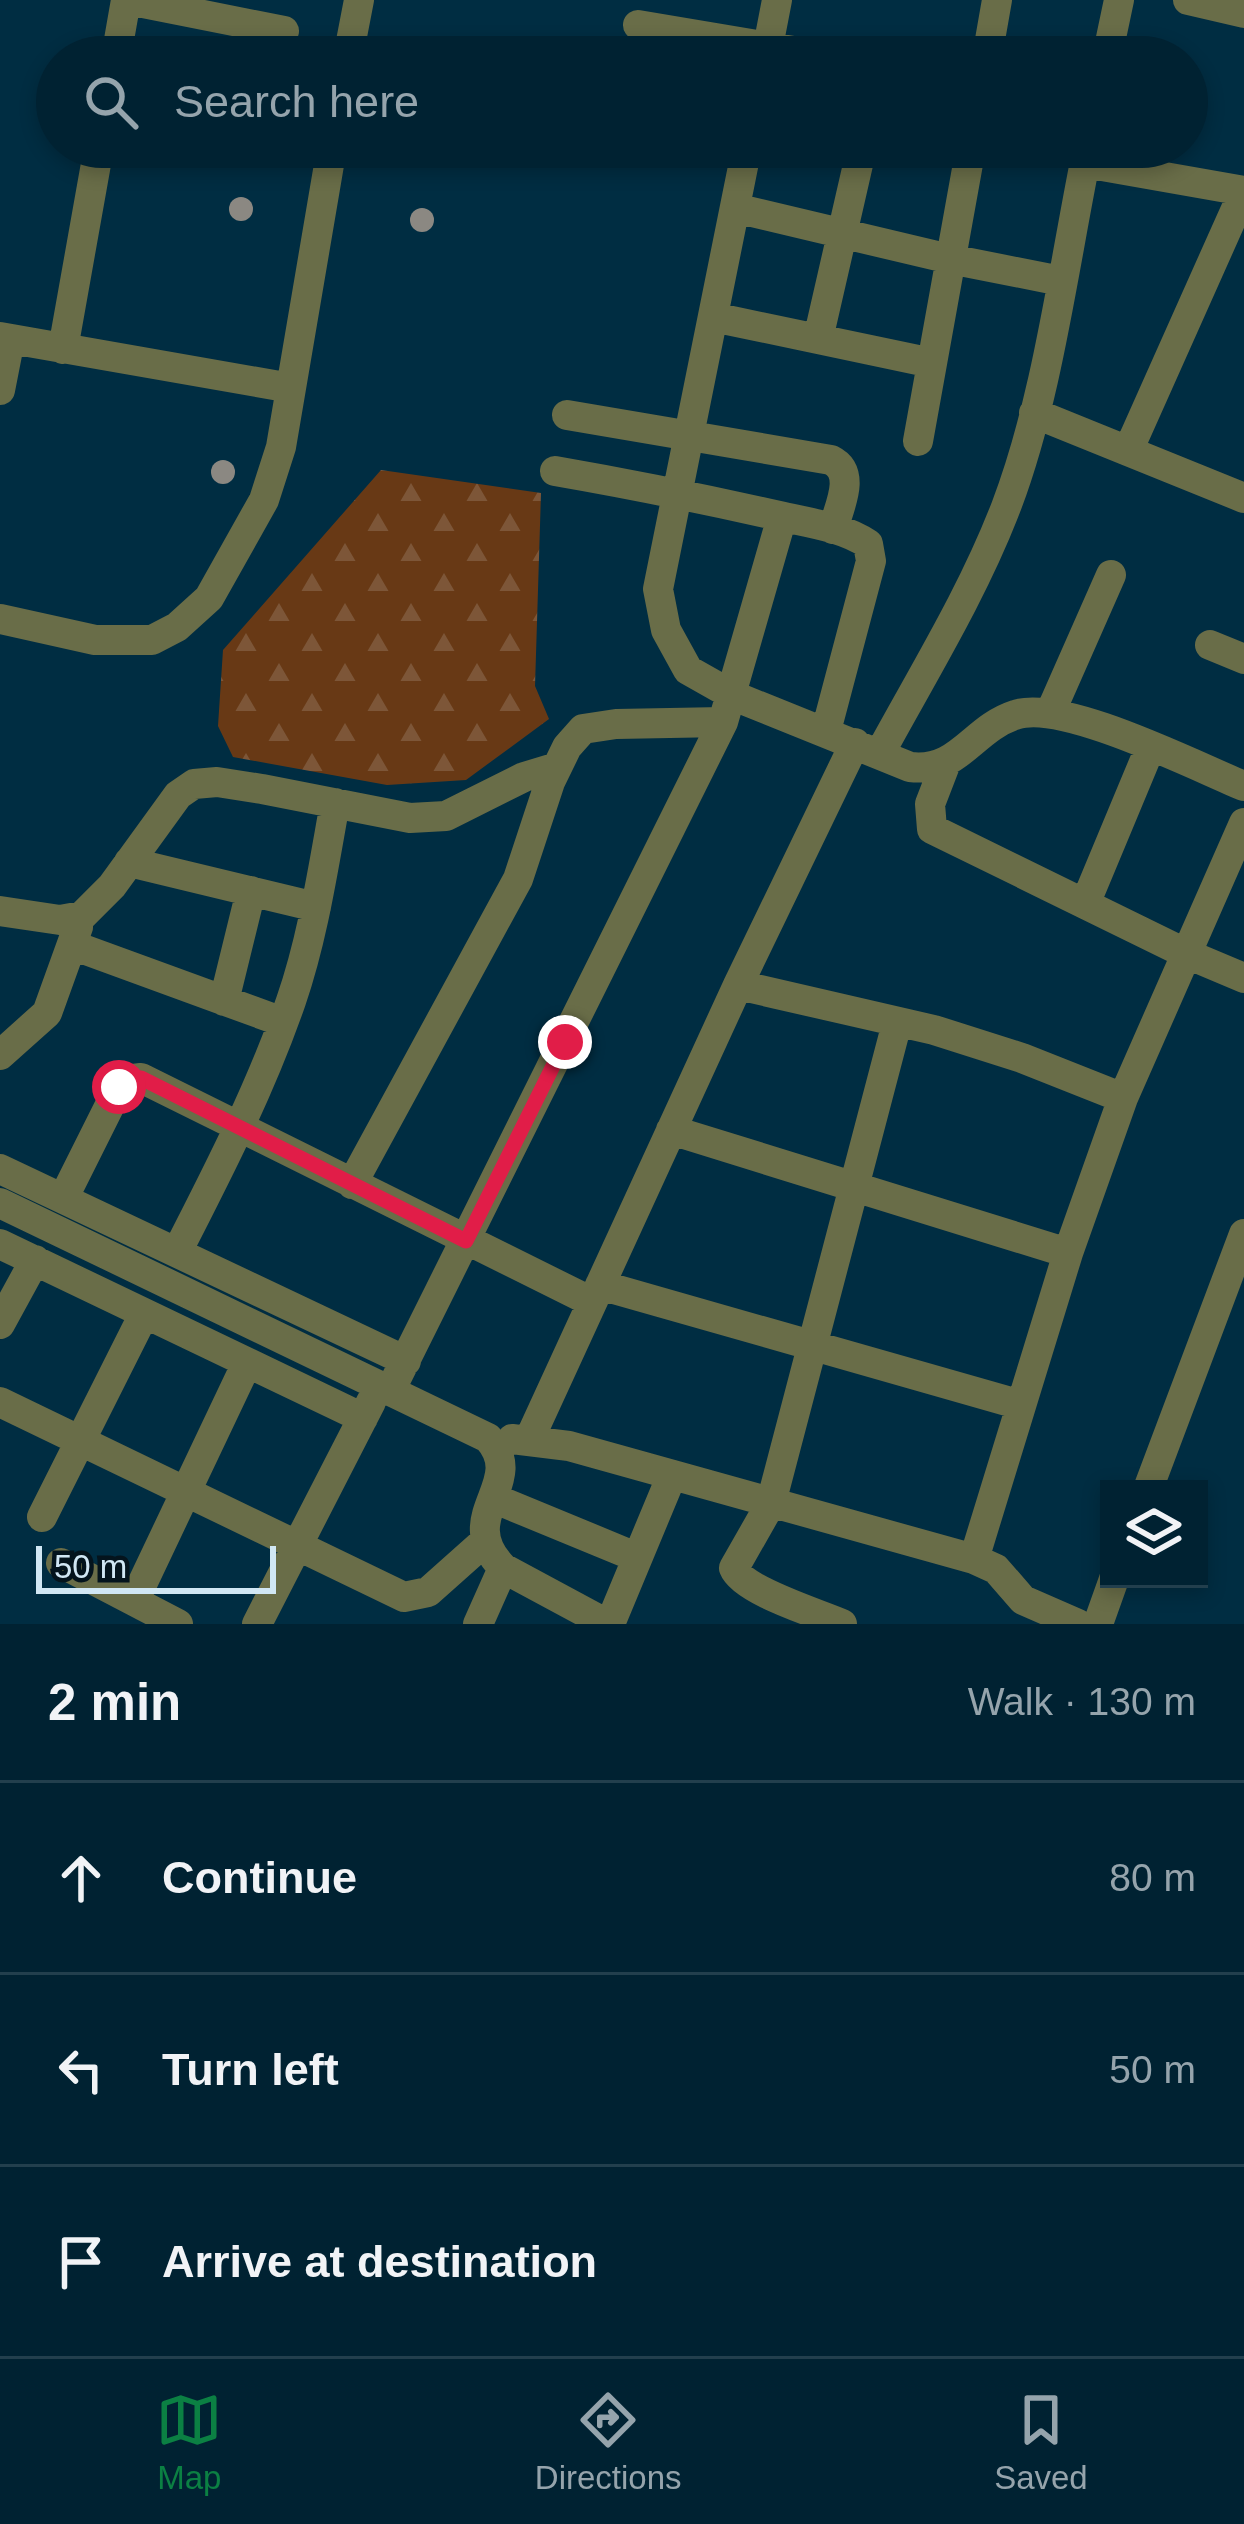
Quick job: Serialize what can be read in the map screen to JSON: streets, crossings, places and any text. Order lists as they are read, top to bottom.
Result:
{
  "scale_bar": "50 m",
  "page": {
    "search": "Search here",
    "scale": "50 m",
    "heading": ["2 min", "Walk · 130 m"],
    "list": [
      ["Continue", "80 m"],
      ["Turn left", "50 m"],
      "Arrive at destination"
    ],
    "nav": ["Map", "Directions", "Saved"]
  }
}
